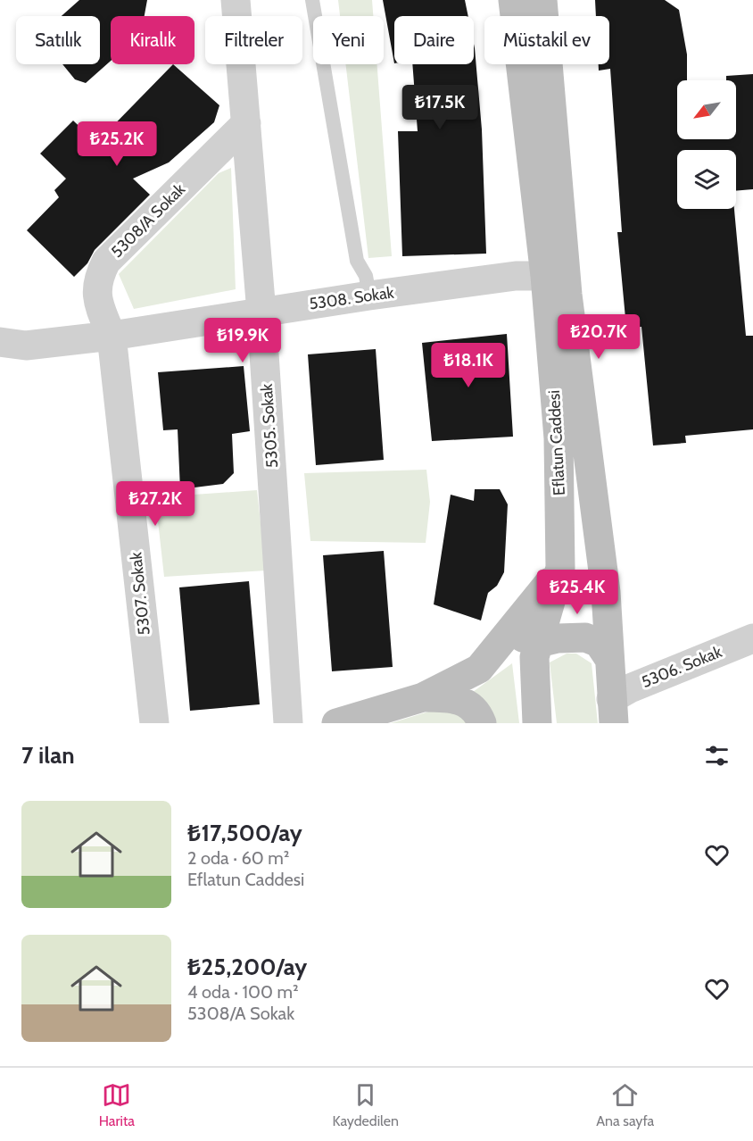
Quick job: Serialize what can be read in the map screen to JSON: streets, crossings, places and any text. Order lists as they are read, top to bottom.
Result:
{
  "streets": {
    "main road": ["Eflatun Caddesi"],
    "street": [
      "5308/A Sokak",
      "5308. Sokak",
      "5305. Sokak",
      "5307. Sokak",
      "5306. Sokak"
    ]
  },
  "crossings": [
    ["5308/A Sokak", "5308. Sokak"],
    ["5308/A Sokak", "5305. Sokak"],
    ["5308/A Sokak", "5307. Sokak"],
    ["5308. Sokak", "5305. Sokak"],
    ["5308. Sokak", "Eflatun Caddesi"],
    ["5308. Sokak", "5307. Sokak"],
    ["Eflatun Caddesi", "5306. Sokak"]
  ],
  "north": "bottom left",
  "page": {
    "chip": [
      "Satılık",
      "Kiralık",
      "Filtreler",
      "Yeni",
      "Daire",
      "Müstakil ev"
    ],
    "price": [
      "₺17.5K",
      "₺25.2K",
      "₺20.7K",
      "₺19.9K",
      "₺18.1K",
      "₺27.2K",
      "₺25.4K"
    ],
    "heading": "7 ilan",
    "list": [
      {
        "name": "₺17,500/ay",
        "note": "2 oda · 60 m² · Eflatun Caddesi"
      },
      {
        "name": "₺25,200/ay",
        "note": "4 oda · 100 m² · 5308/A Sokak"
      }
    ],
    "tabs": ["Harita", "Kaydedilen", "Ana sayfa"]
  }
}
